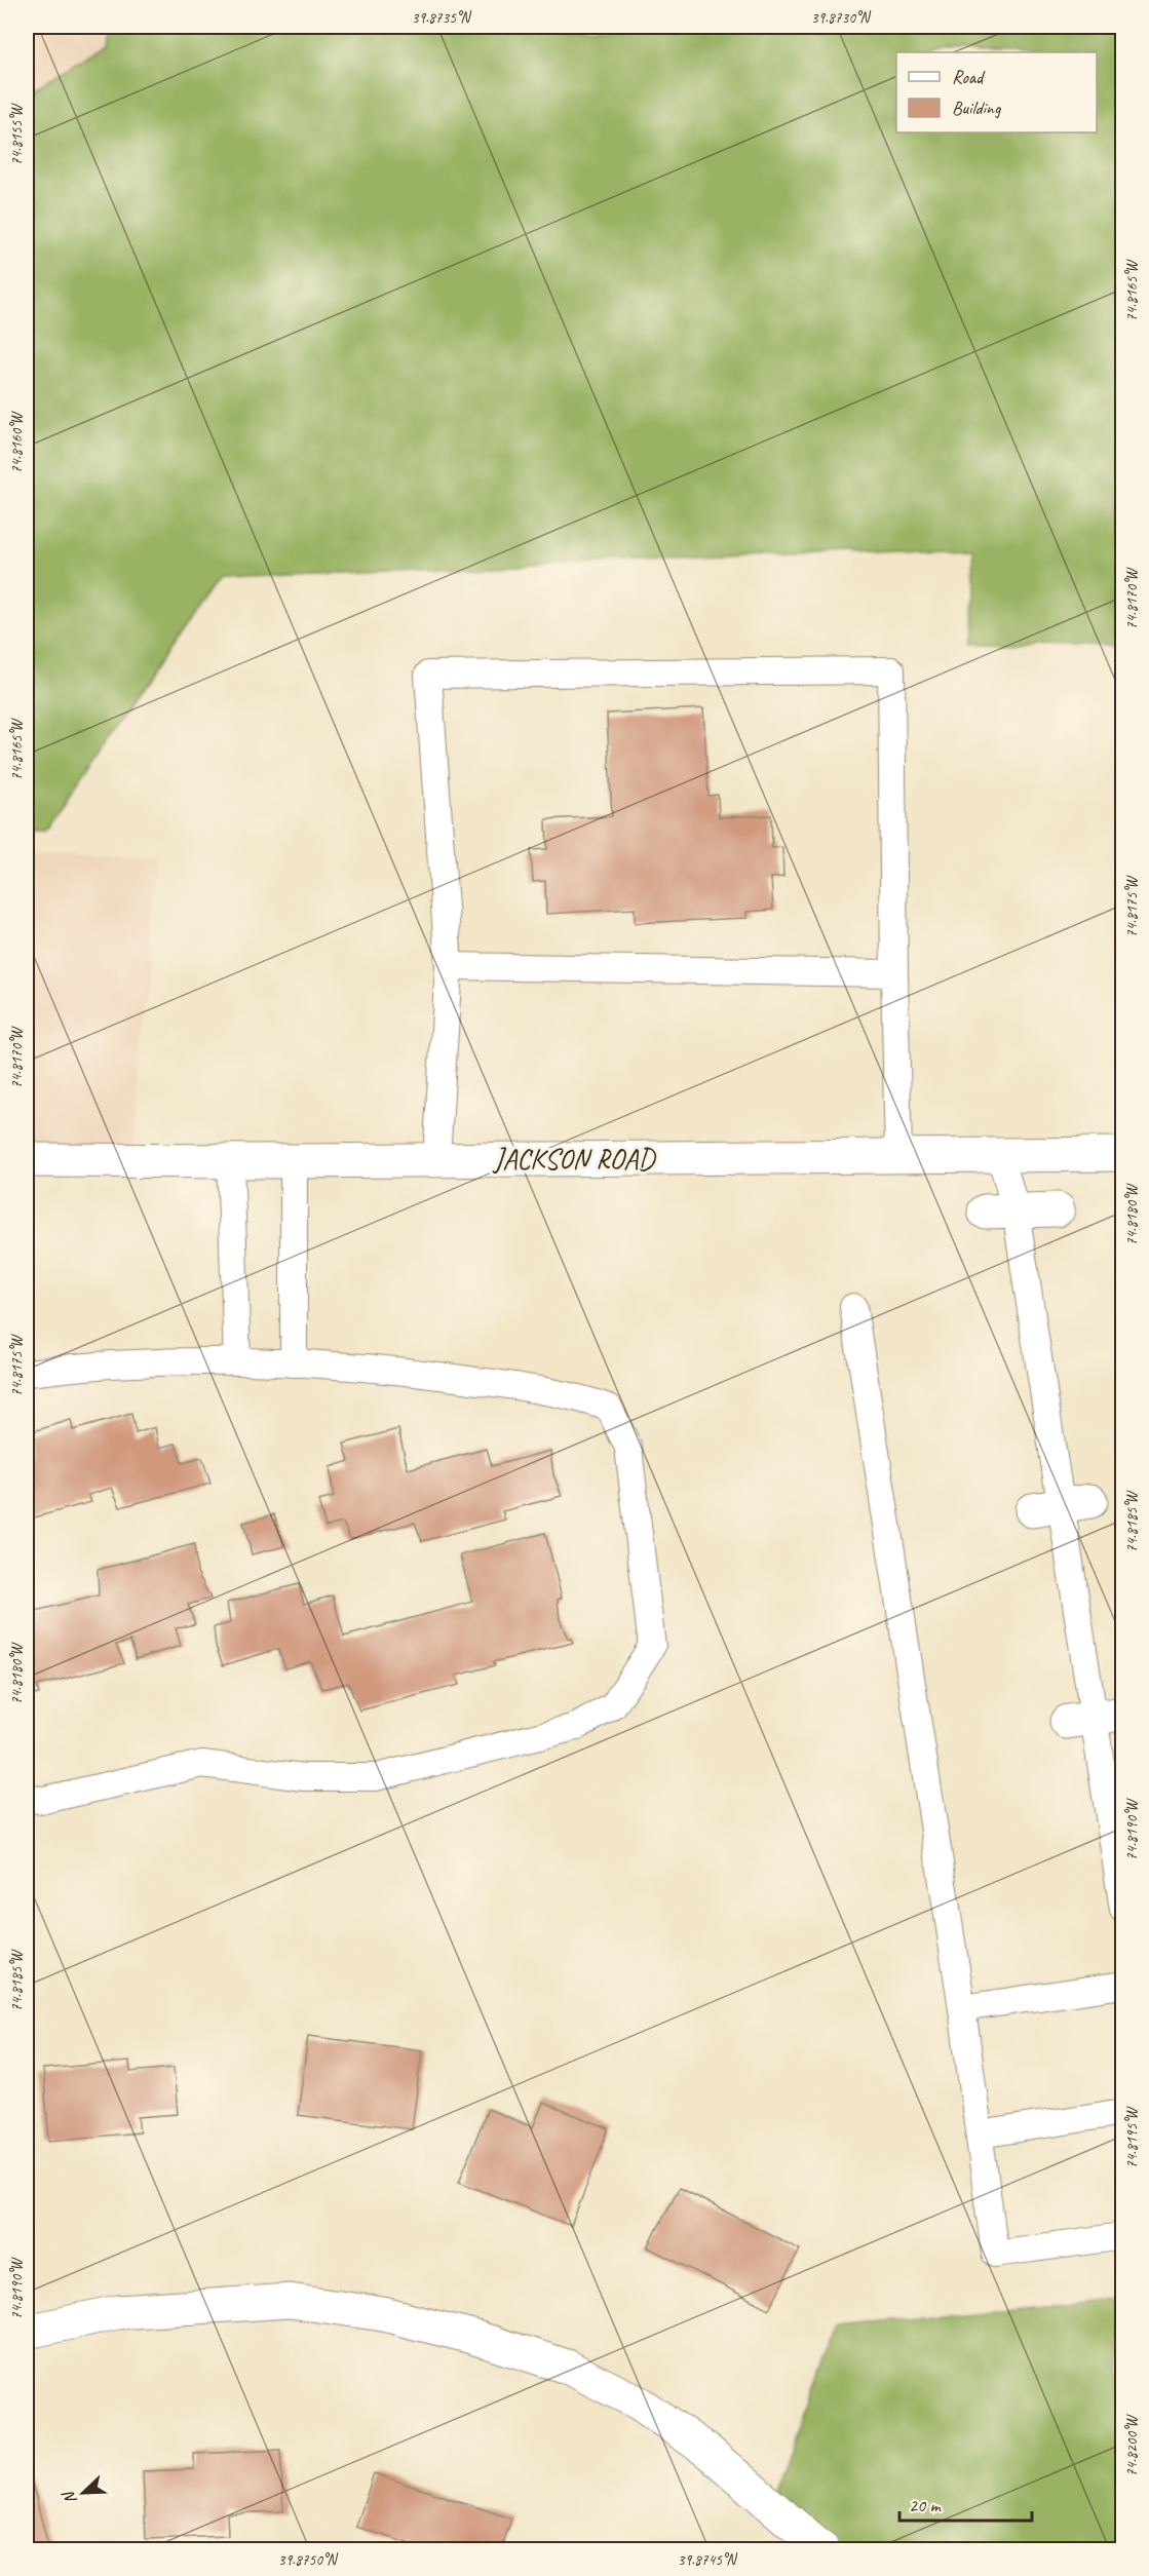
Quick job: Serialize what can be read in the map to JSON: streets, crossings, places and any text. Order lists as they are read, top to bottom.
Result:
{
  "streets": {
    "street": ["JACKSON ROAD"]
  },
  "legend": ["Road", "Building"],
  "scale_bar": "20 m",
  "north": "bottom left",
  "coordinates": [
    "39.8735°N",
    "39.8730°N",
    "74.8155°W",
    "74.8165°W",
    "74.8160°W",
    "74.8170°W",
    "74.8175°W",
    "74.8180°W",
    "74.8185°W",
    "74.8190°W",
    "74.8195°W",
    "74.8200°W",
    "39.8750°N",
    "39.8745°N"
  ]
}
